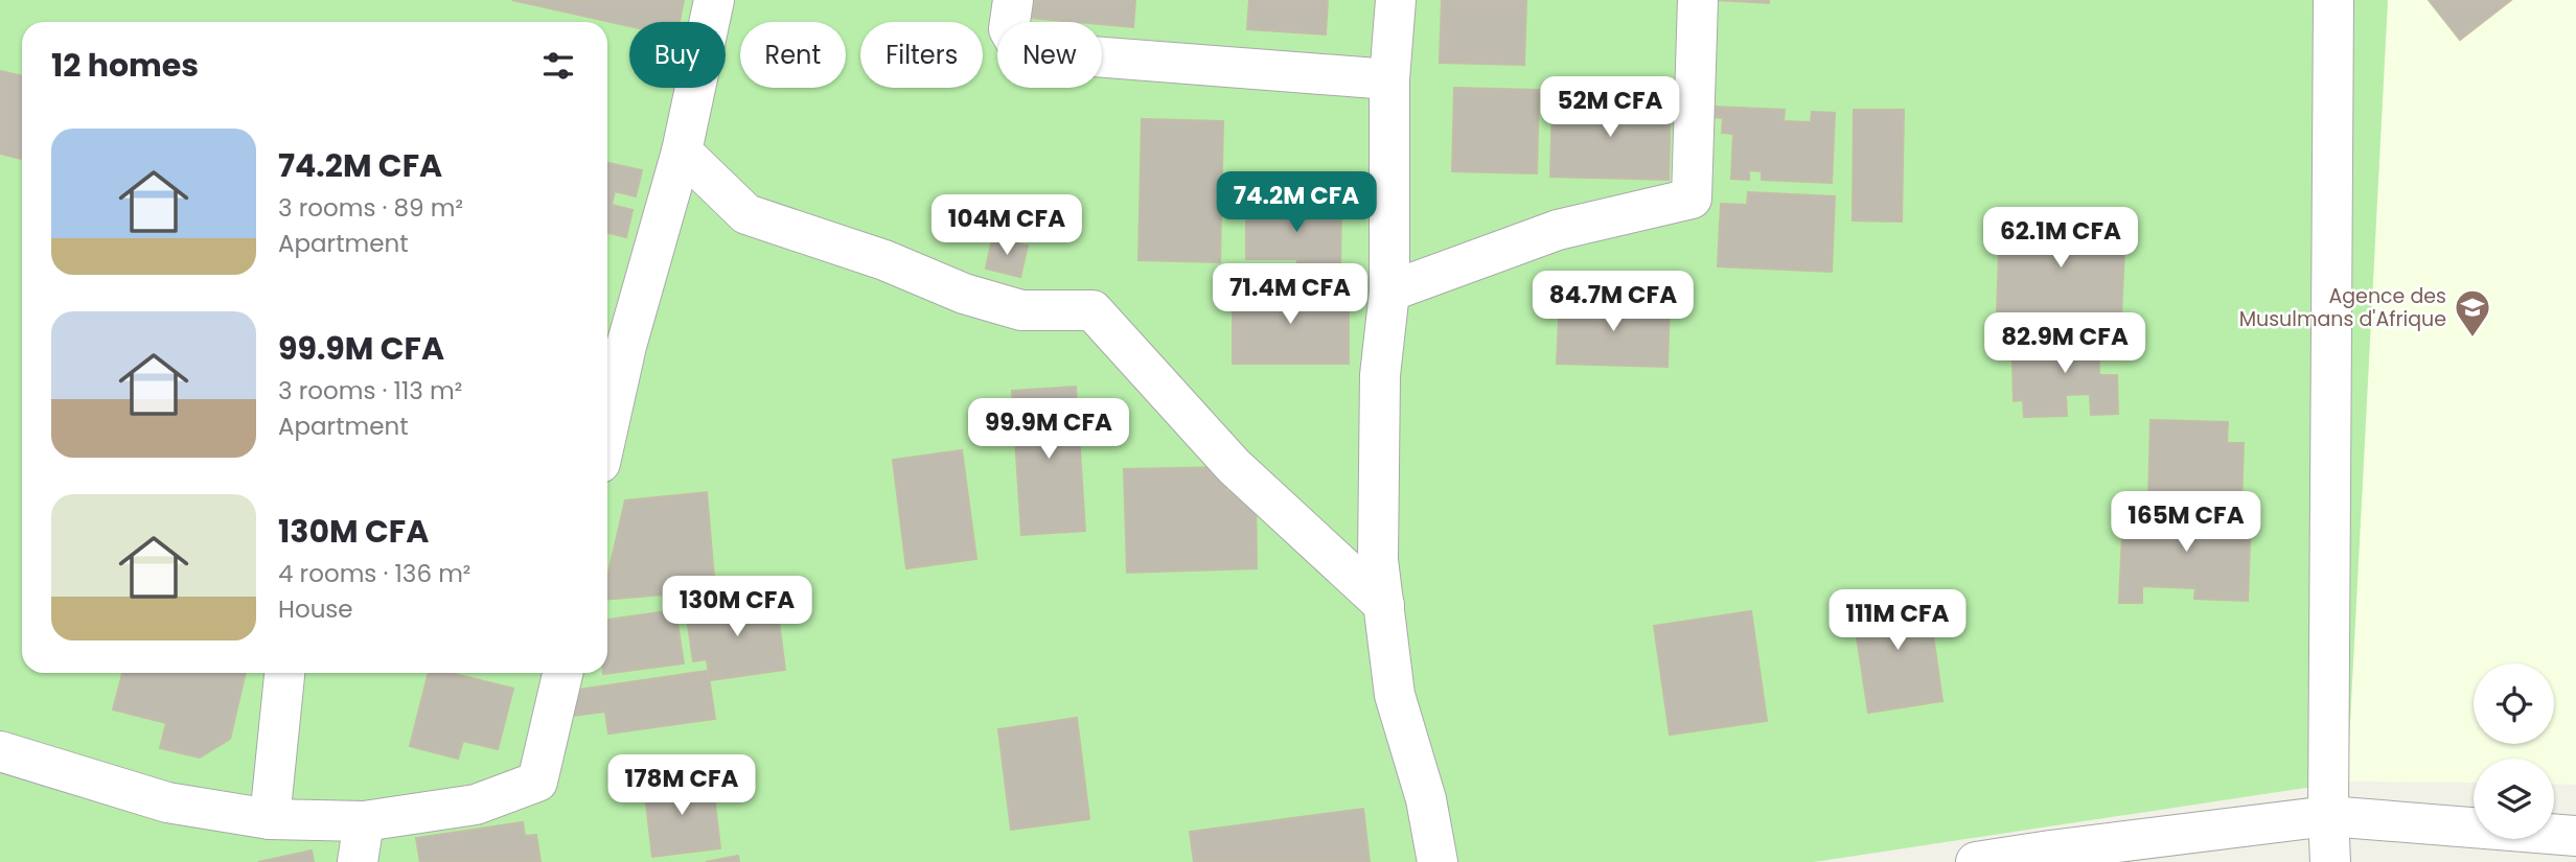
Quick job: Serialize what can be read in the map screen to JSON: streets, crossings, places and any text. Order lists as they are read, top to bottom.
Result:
{
  "places": {
    "school or university": ["Agence des Musulmans d'Afrique"]
  },
  "page": {
    "chip": [
      "Buy",
      "Rent",
      "Filters",
      "New"
    ],
    "heading": "12 homes",
    "price": [
      "52M CFA",
      "74.2M CFA",
      "104M CFA",
      "62.1M CFA",
      "71.4M CFA",
      "84.7M CFA",
      "82.9M CFA",
      "99.9M CFA",
      "165M CFA",
      "130M CFA",
      "111M CFA",
      "178M CFA"
    ],
    "list": [
      {
        "name": "74.2M CFA",
        "note": "3 rooms · 89 m² · Apartment"
      },
      {
        "name": "99.9M CFA",
        "note": "3 rooms · 113 m² · Apartment"
      },
      {
        "name": "130M CFA",
        "note": "4 rooms · 136 m² · House"
      }
    ]
  }
}
